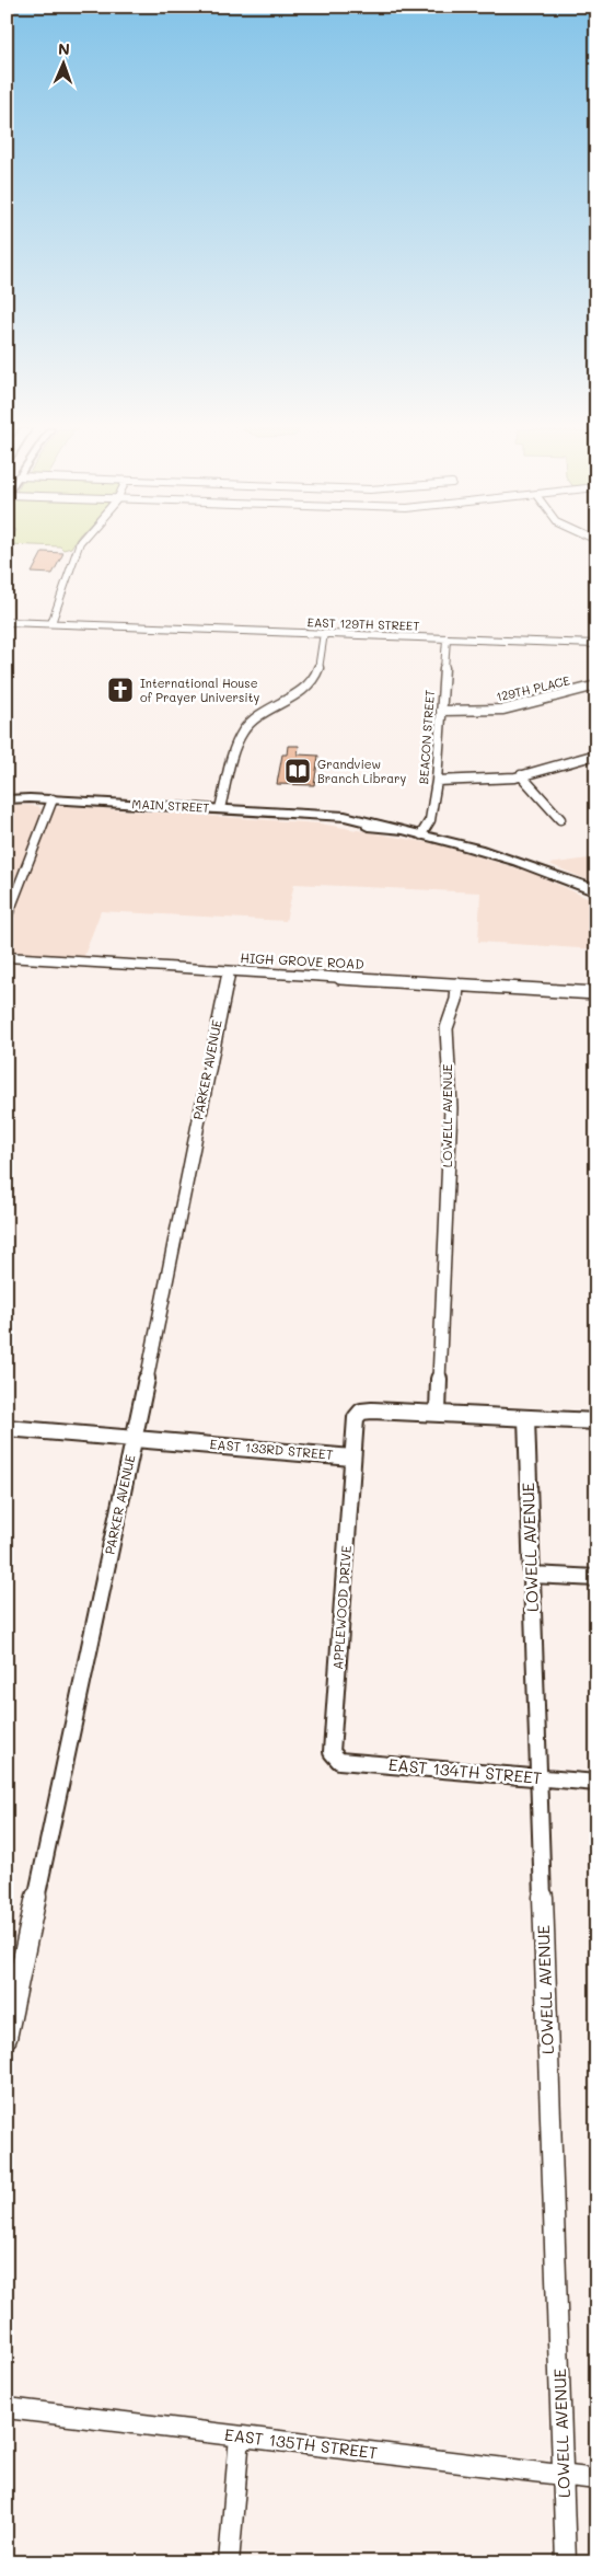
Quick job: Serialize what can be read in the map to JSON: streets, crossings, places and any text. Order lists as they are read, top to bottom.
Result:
{
  "streets": {
    "main road": ["MAIN STREET"],
    "street": [
      "EAST 129TH STREET",
      "129TH PLACE",
      "BEACON STREET",
      "HIGH GROVE ROAD",
      "PARKER AVENUE",
      "LOWELL AVENUE",
      "EAST 133RD STREET",
      "APPLEWOOD DRIVE",
      "EAST 134TH STREET",
      "EAST 135TH STREET"
    ]
  },
  "crossings": [
    ["EAST 129TH STREET", "BEACON STREET"],
    ["129TH PLACE", "BEACON STREET"],
    ["BEACON STREET", "MAIN STREET"],
    ["HIGH GROVE ROAD", "PARKER AVENUE"],
    ["HIGH GROVE ROAD", "LOWELL AVENUE"],
    ["PARKER AVENUE", "EAST 133RD STREET"],
    ["LOWELL AVENUE", "EAST 133RD STREET"],
    ["LOWELL AVENUE", "EAST 134TH STREET"],
    ["LOWELL AVENUE", "EAST 135TH STREET"],
    ["EAST 133RD STREET", "APPLEWOOD DRIVE"],
    ["APPLEWOOD DRIVE", "EAST 134TH STREET"]
  ],
  "places": {
    "church": ["International House of Prayer University"],
    "library": ["Grandview Branch Library"]
  },
  "north": "top"
}
